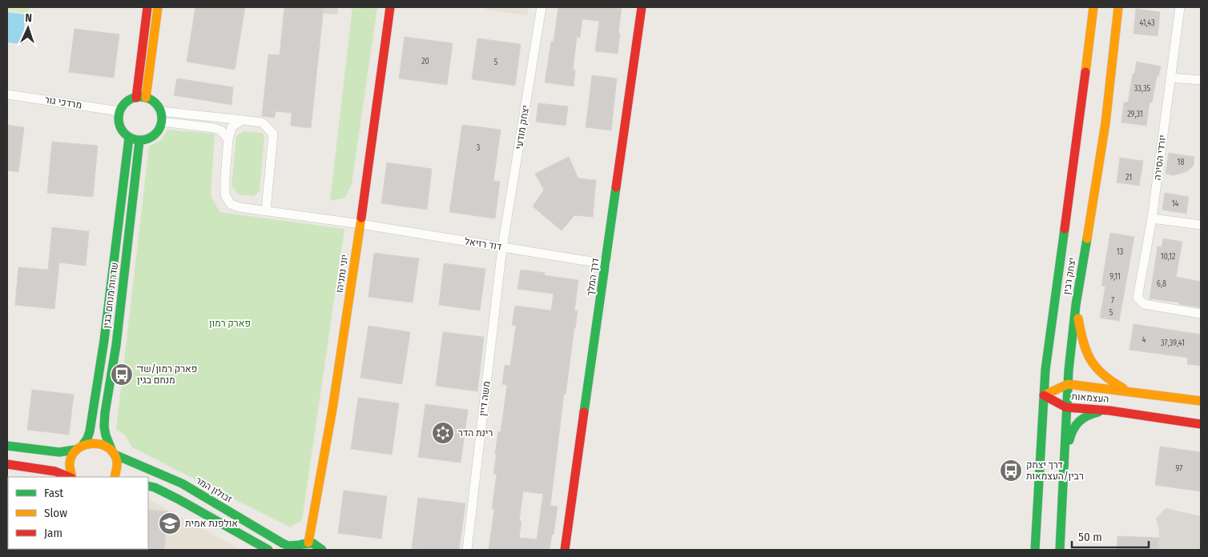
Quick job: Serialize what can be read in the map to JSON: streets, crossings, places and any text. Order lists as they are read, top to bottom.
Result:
{
  "streets": {
    "street": [
      "מרדכי גור",
      "יצחק מודעי",
      "יורדי הסירה",
      "דוד רזיאל",
      "יוני נתניהו",
      "יצחק רבין",
      "דרך המלך",
      "שדרות מנחם בגין",
      "העצמאות",
      "משה דיין",
      "זבולון המר"
    ]
  },
  "crossings": [
    ["מרדכי גור", "שדרות מנחם בגין"],
    ["יצחק מודעי", "דוד רזיאל"],
    ["יצחק מודעי", "משה דיין"],
    ["דוד רזיאל", "יוני נתניהו"],
    ["דוד רזיאל", "דרך המלך"],
    ["דוד רזיאל", "משה דיין"],
    ["יוני נתניהו", "זבולון המר"],
    ["יצחק רבין", "העצמאות"],
    ["שדרות מנחם בגין", "זבולון המר"]
  ],
  "parks": ["פארק רמון"],
  "places": {
    "bus stop": ["פארק רמון/שד׳ מנחם בגין", "דרך יצחק רבין/העצמאות"],
    "synagogue": ["רינת הדר"],
    "school or university": ["אולפנת אמית"]
  },
  "house_numbers": [
    "41,43",
    "20",
    "5",
    "33,35",
    "29,31",
    "3",
    "18",
    "21",
    "14",
    "13",
    "10,12",
    "9,11",
    "6,8",
    "7",
    "5",
    "4",
    "37,39,41",
    "97"
  ],
  "legend": ["Fast", "Slow", "Jam"],
  "scale_bar": "50 m",
  "north": "top"
}
